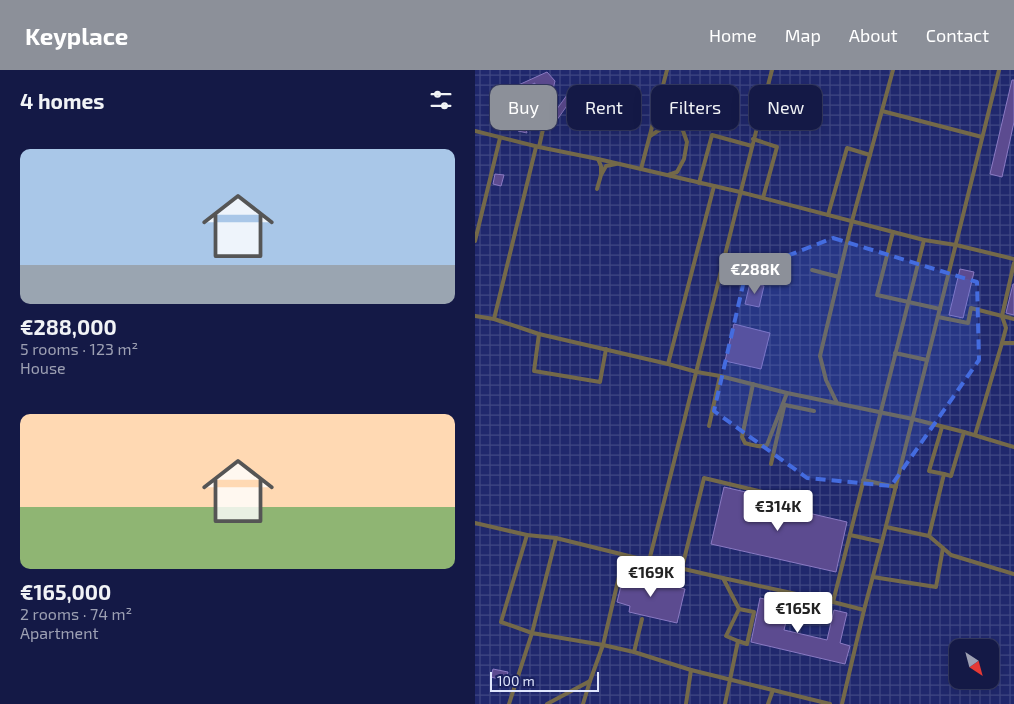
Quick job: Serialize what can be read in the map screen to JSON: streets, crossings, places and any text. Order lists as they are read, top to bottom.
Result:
{
  "scale_bar": "100 m",
  "north": "bottom right",
  "page": {
    "header": "Keyplace",
    "nav": [
      "Home",
      "Map",
      "About",
      "Contact"
    ],
    "heading": "4 homes",
    "chip": [
      "Buy",
      "Rent",
      "Filters",
      "New"
    ],
    "list": [
      {
        "name": "€288,000",
        "note": "5 rooms · 123 m² · House"
      },
      {
        "name": "€165,000",
        "note": "2 rooms · 74 m² · Apartment"
      }
    ],
    "price": [
      "€288K",
      "€314K",
      "€169K",
      "€165K"
    ],
    "scale": "100 m"
  }
}
